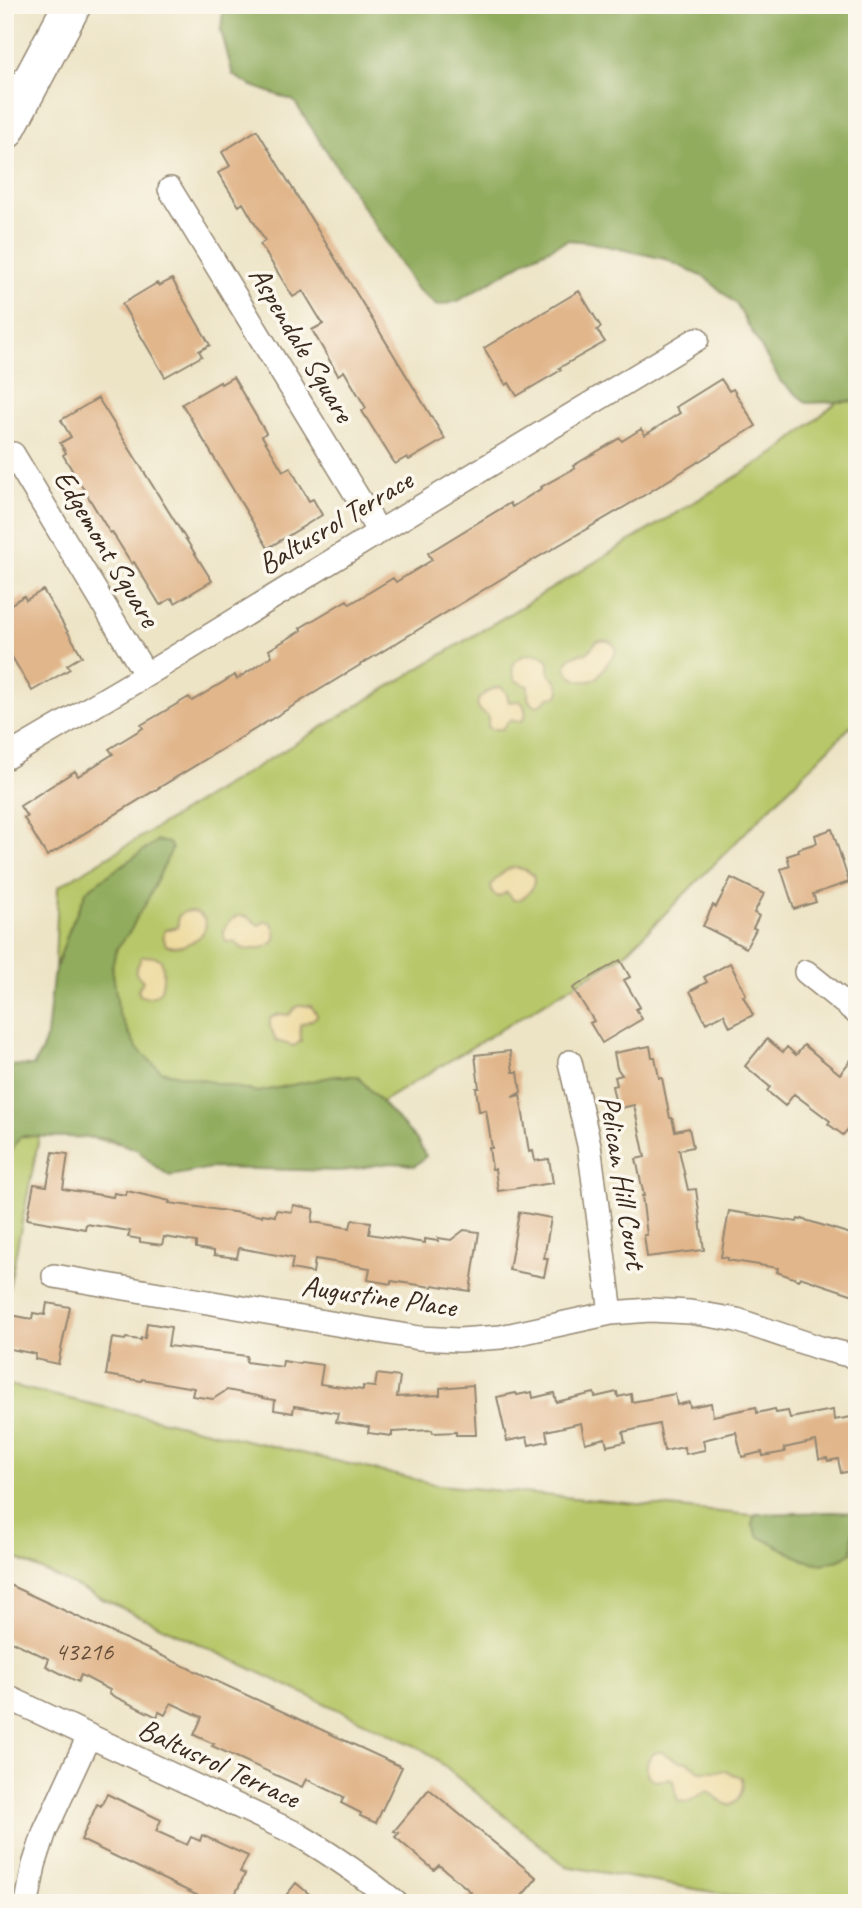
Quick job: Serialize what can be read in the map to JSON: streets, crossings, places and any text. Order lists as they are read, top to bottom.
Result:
{
  "streets": {
    "street": [
      "Aspendale Square",
      "Baltusrol Terrace",
      "Edgemont Square",
      "Pelican Hill Court",
      "Augustine Place"
    ]
  },
  "crossings": [
    ["Aspendale Square", "Baltusrol Terrace"],
    ["Baltusrol Terrace", "Edgemont Square"],
    ["Pelican Hill Court", "Augustine Place"]
  ],
  "house_numbers": ["43216"]
}
